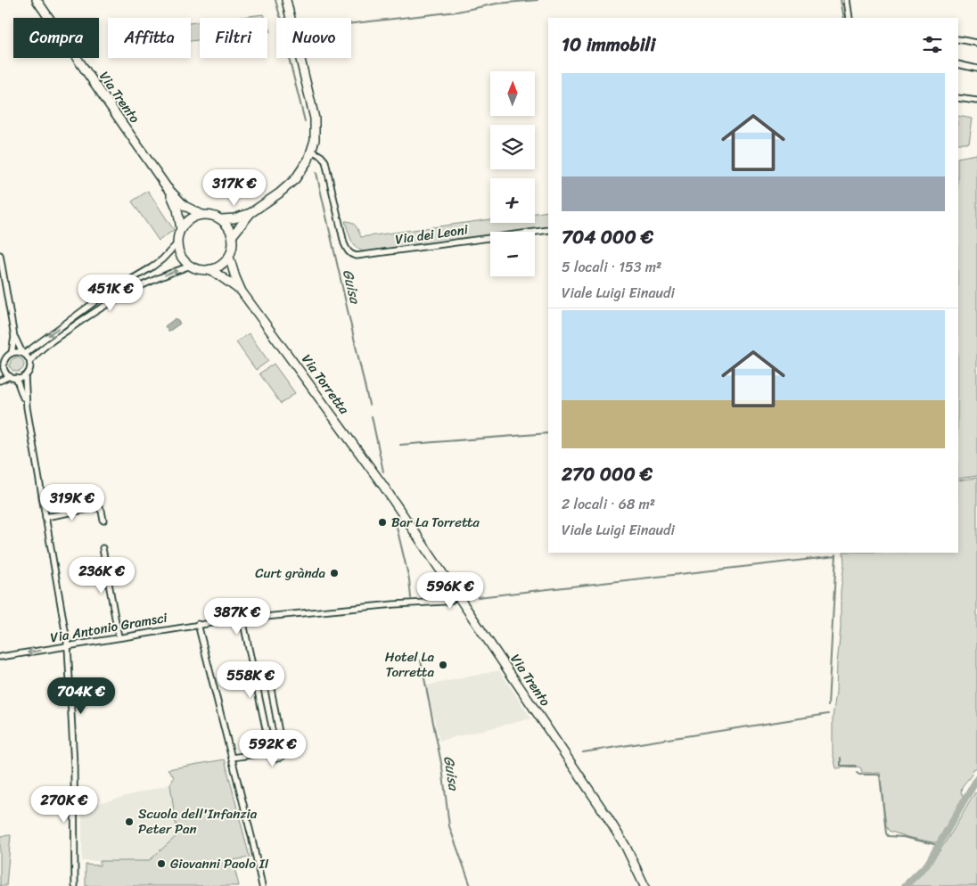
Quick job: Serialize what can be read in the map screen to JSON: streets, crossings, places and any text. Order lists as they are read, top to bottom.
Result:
{
  "streets": {
    "main road": ["Via Trento", "Via Torretta"],
    "street": ["Via dei Leoni", "Via Antonio Gramsci"]
  },
  "crossings": [
    ["Via Trento", "Via Torretta"],
    ["Via Trento", "Via Antonio Gramsci"]
  ],
  "water": ["Guisa"],
  "places": [
    "Bar La Torretta",
    "Curt grànda",
    "Hotel La Torretta",
    "Scuola dell'Infanzia Peter Pan",
    "Giovanni Paolo II"
  ],
  "north": "top",
  "page": {
    "chip": [
      "Compra",
      "Affitta",
      "Filtri",
      "Nuovo"
    ],
    "heading": "10 immobili",
    "map_buttons": ["+", "−"],
    "list": [
      {
        "name": "704 000 €",
        "note": "5 locali · 153 m² · Viale Luigi Einaudi"
      },
      {
        "name": "270 000 €",
        "note": "2 locali · 68 m² · Viale Luigi Einaudi"
      }
    ],
    "price": [
      "317K €",
      "451K €",
      "319K €",
      "236K €",
      "596K €",
      "387K €",
      "558K €",
      "704K €",
      "592K €",
      "270K €"
    ]
  }
}
